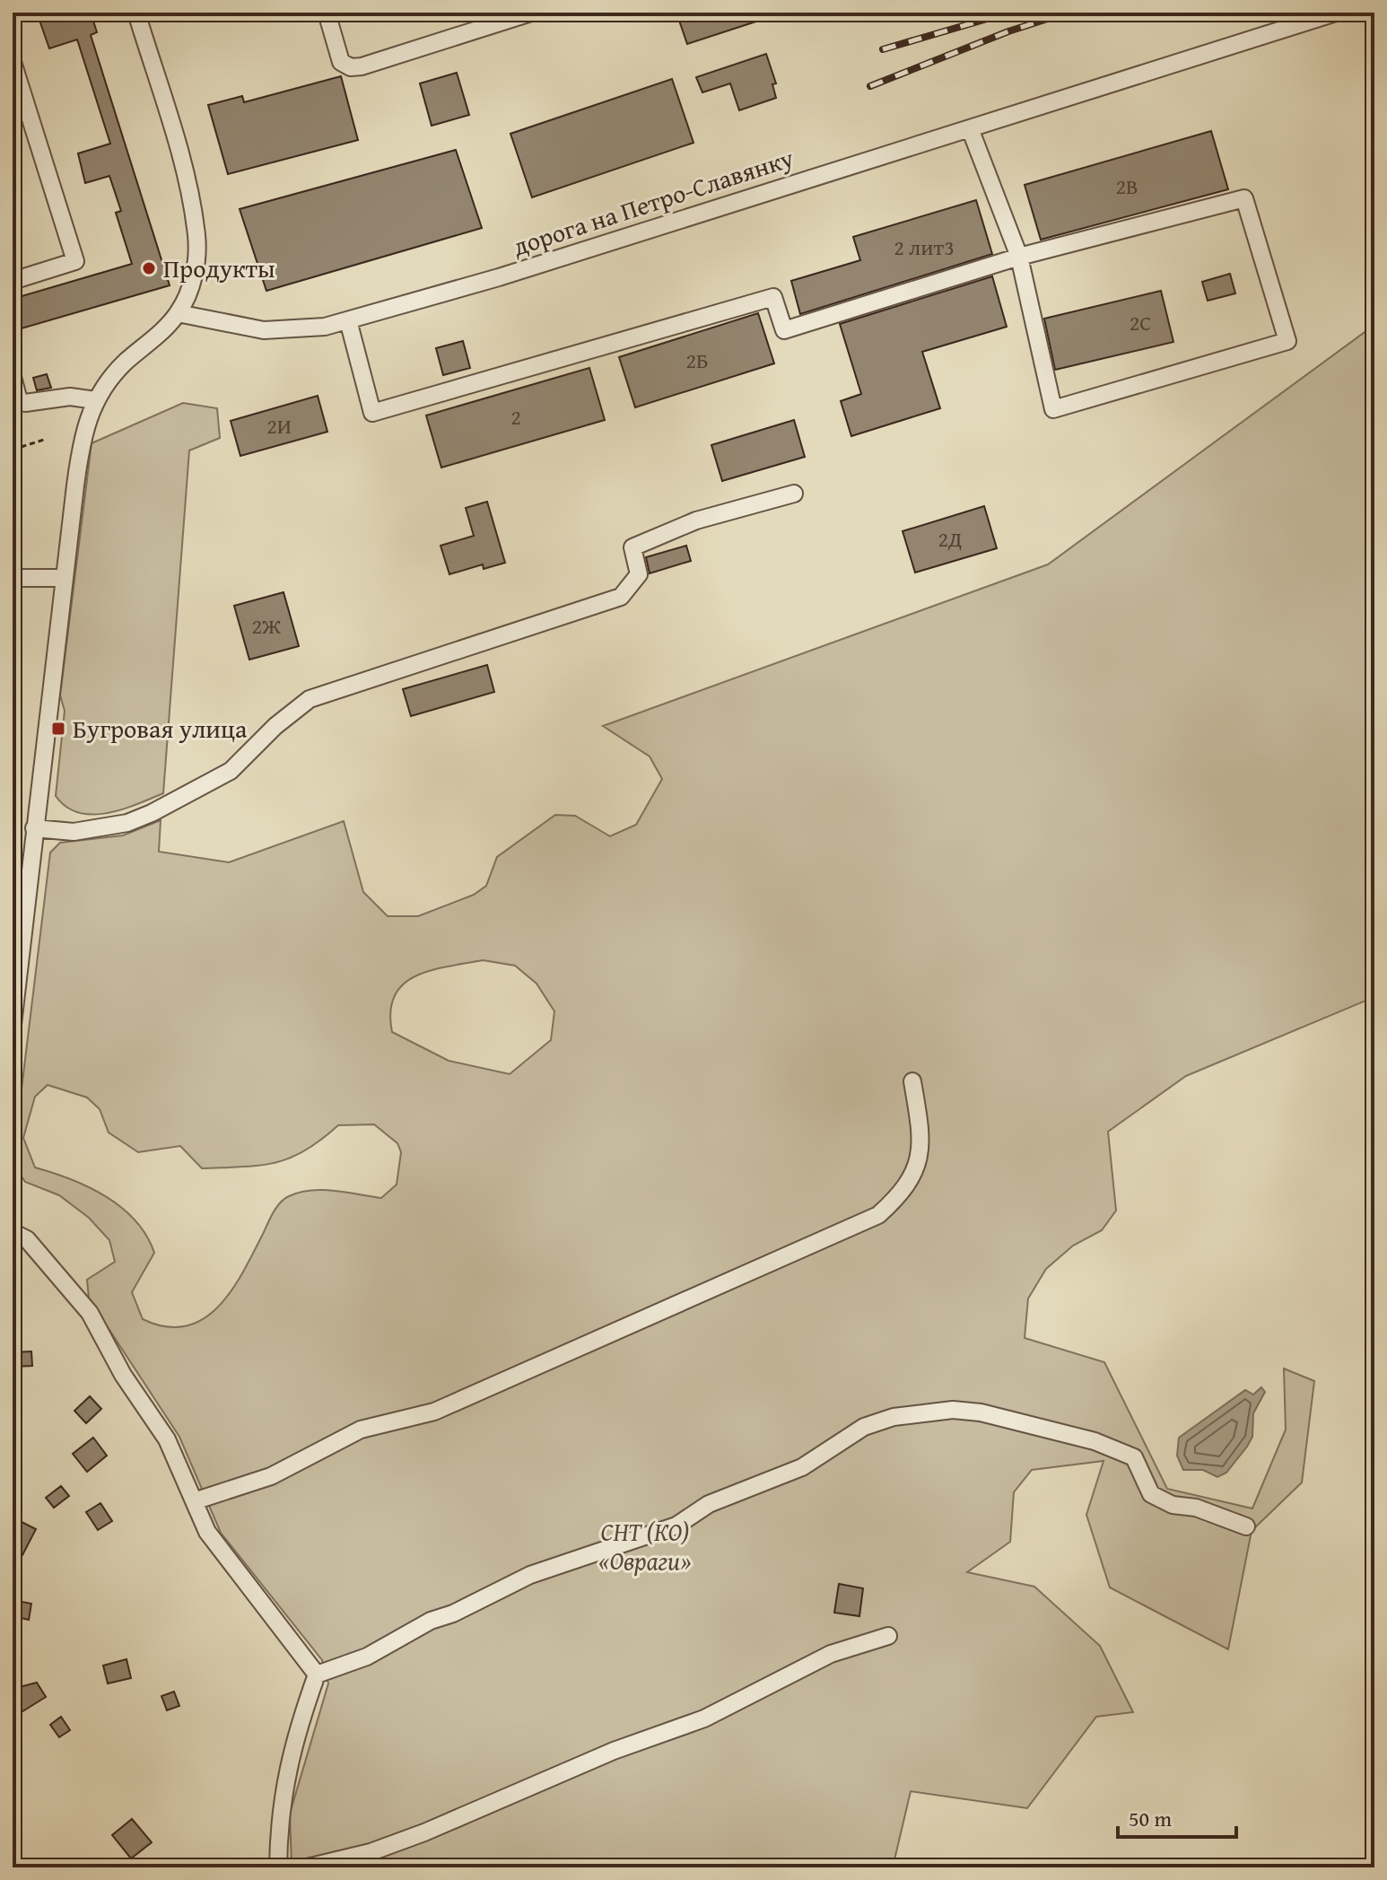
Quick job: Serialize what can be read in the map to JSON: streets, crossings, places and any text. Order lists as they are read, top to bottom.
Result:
{
  "streets": {
    "street": ["дорога на Петро-Славянку"]
  },
  "parks": ["СНТ (КО) «Овраги»"],
  "places": {
    "other": ["Продукты"],
    "transit": ["Бугровая улица"]
  },
  "house_numbers": [
    "2В",
    "2 лит3",
    "2С",
    "2Б",
    "2",
    "2И",
    "2Д",
    "2Ж"
  ],
  "scale_bar": "50 m"
}
